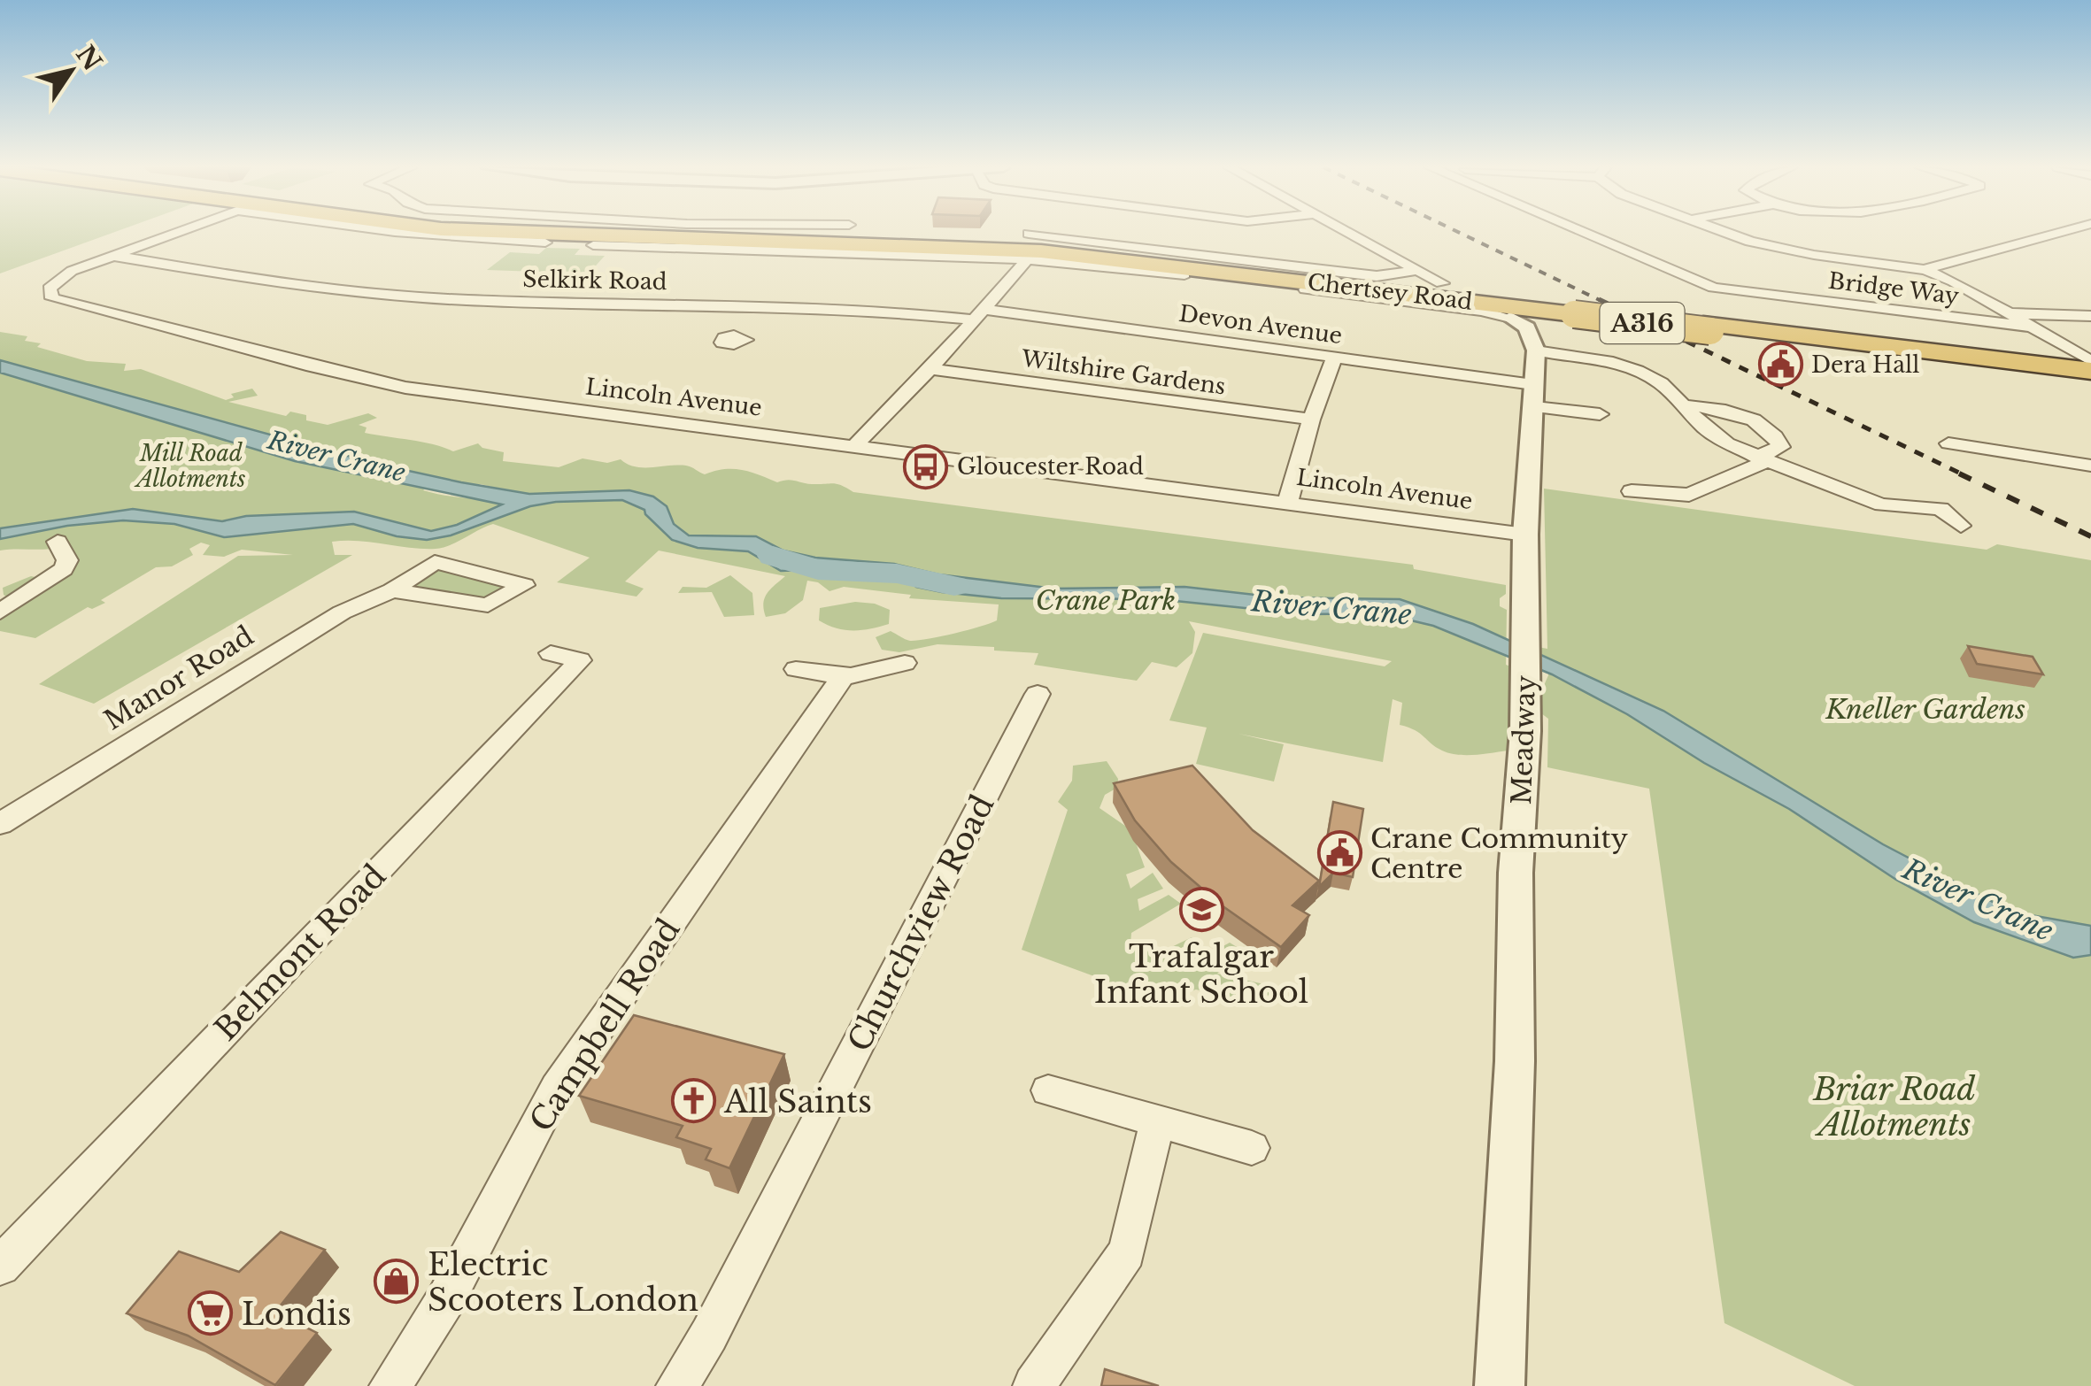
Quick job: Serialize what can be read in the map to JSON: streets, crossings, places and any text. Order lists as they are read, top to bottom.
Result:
{
  "streets": {
    "highway": ["Chertsey Road", "A316"],
    "street": [
      "Selkirk Road",
      "Bridge Way",
      "Devon Avenue",
      "Wiltshire Gardens",
      "Lincoln Avenue",
      "Manor Road",
      "Meadway",
      "Churchview Road",
      "Belmont Road",
      "Campbell Road"
    ]
  },
  "crossings": [
    ["Selkirk Road", "Devon Avenue"],
    ["Selkirk Road", "Lincoln Avenue"],
    ["Devon Avenue", "Meadway"],
    ["Lincoln Avenue", "Meadway"]
  ],
  "water": ["River Crane"],
  "parks": [
    "Mill Road Allotments",
    "Crane Park",
    "Kneller Gardens",
    "Briar Road Allotments"
  ],
  "places": {
    "public building": ["Dera Hall", "Crane Community Centre"],
    "bus stop": ["Gloucester Road"],
    "school or university": ["Trafalgar Infant School"],
    "church": ["All Saints"],
    "shop": ["Electric Scooters London"],
    "supermarket": ["Londis"]
  },
  "north": "top right"
}
